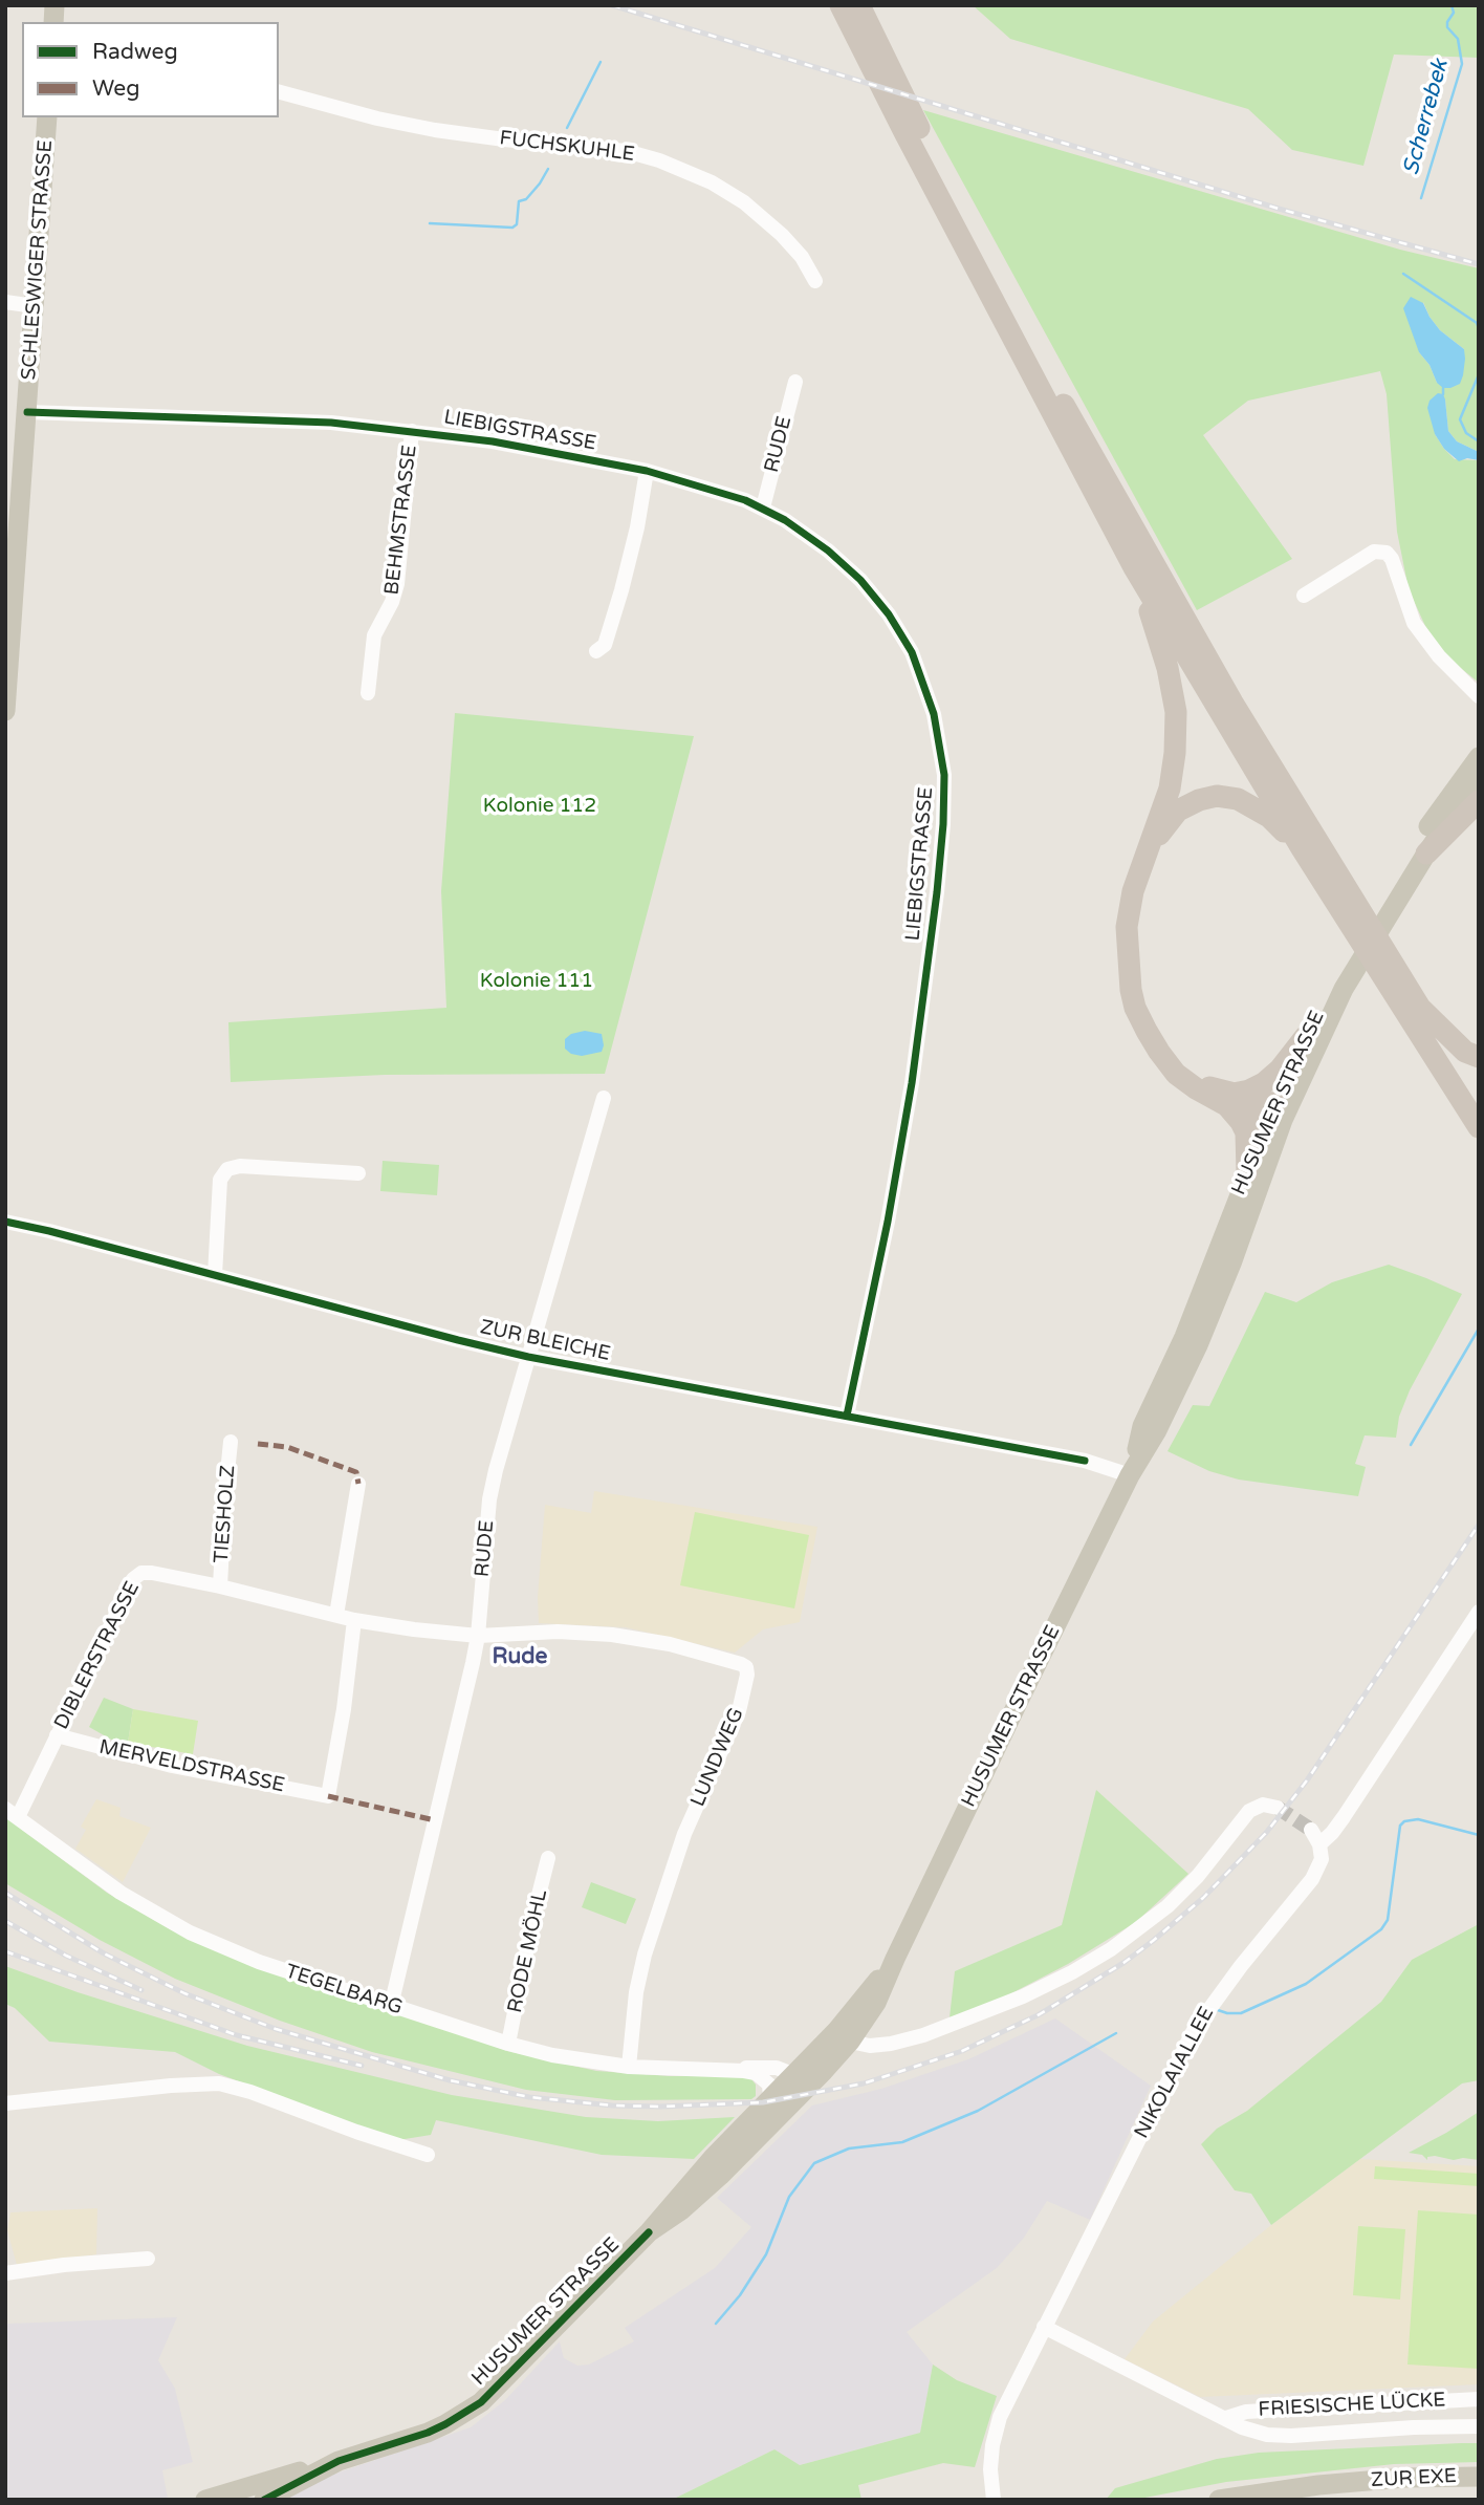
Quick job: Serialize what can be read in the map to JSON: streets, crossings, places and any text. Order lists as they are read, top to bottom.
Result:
{
  "streets": {
    "main road": ["SCHLESWIGER STRASSE", "HUSUMER STRASSE", "ZUR EXE"],
    "street": [
      "FUCHSKUHLE",
      "LIEBIGSTRASSE",
      "RUDE",
      "BEHMSTRASSE",
      "ZUR BLEICHE",
      "TIESHOLZ",
      "DIBLERSTRASSE",
      "LUNDWEG",
      "MERVELDSTRASSE",
      "RODE MÖHL",
      "TEGELBARG",
      "NIKOLAIALLEE",
      "FRIESISCHE LÜCKE"
    ]
  },
  "crossings": [
    ["SCHLESWIGER STRASSE", "LIEBIGSTRASSE"],
    ["LIEBIGSTRASSE", "RUDE"],
    ["LIEBIGSTRASSE", "BEHMSTRASSE"],
    ["LIEBIGSTRASSE", "ZUR BLEICHE"],
    ["RUDE", "ZUR BLEICHE"],
    ["RUDE", "DIBLERSTRASSE"],
    ["RUDE", "LUNDWEG"],
    ["RUDE", "TEGELBARG"],
    ["HUSUMER STRASSE", "ZUR BLEICHE"],
    ["HUSUMER STRASSE", "TEGELBARG"],
    ["TIESHOLZ", "DIBLERSTRASSE"],
    ["DIBLERSTRASSE", "LUNDWEG"],
    ["DIBLERSTRASSE", "MERVELDSTRASSE"],
    ["DIBLERSTRASSE", "TEGELBARG"],
    ["LUNDWEG", "TEGELBARG"],
    ["RODE MÖHL", "TEGELBARG"],
    ["NIKOLAIALLEE", "FRIESISCHE LÜCKE"]
  ],
  "districts": ["Rude"],
  "water": ["Scherrebek"],
  "parks": ["Kolonie 112", "Kolonie 111"],
  "legend": ["Radweg", "Weg"]
}
